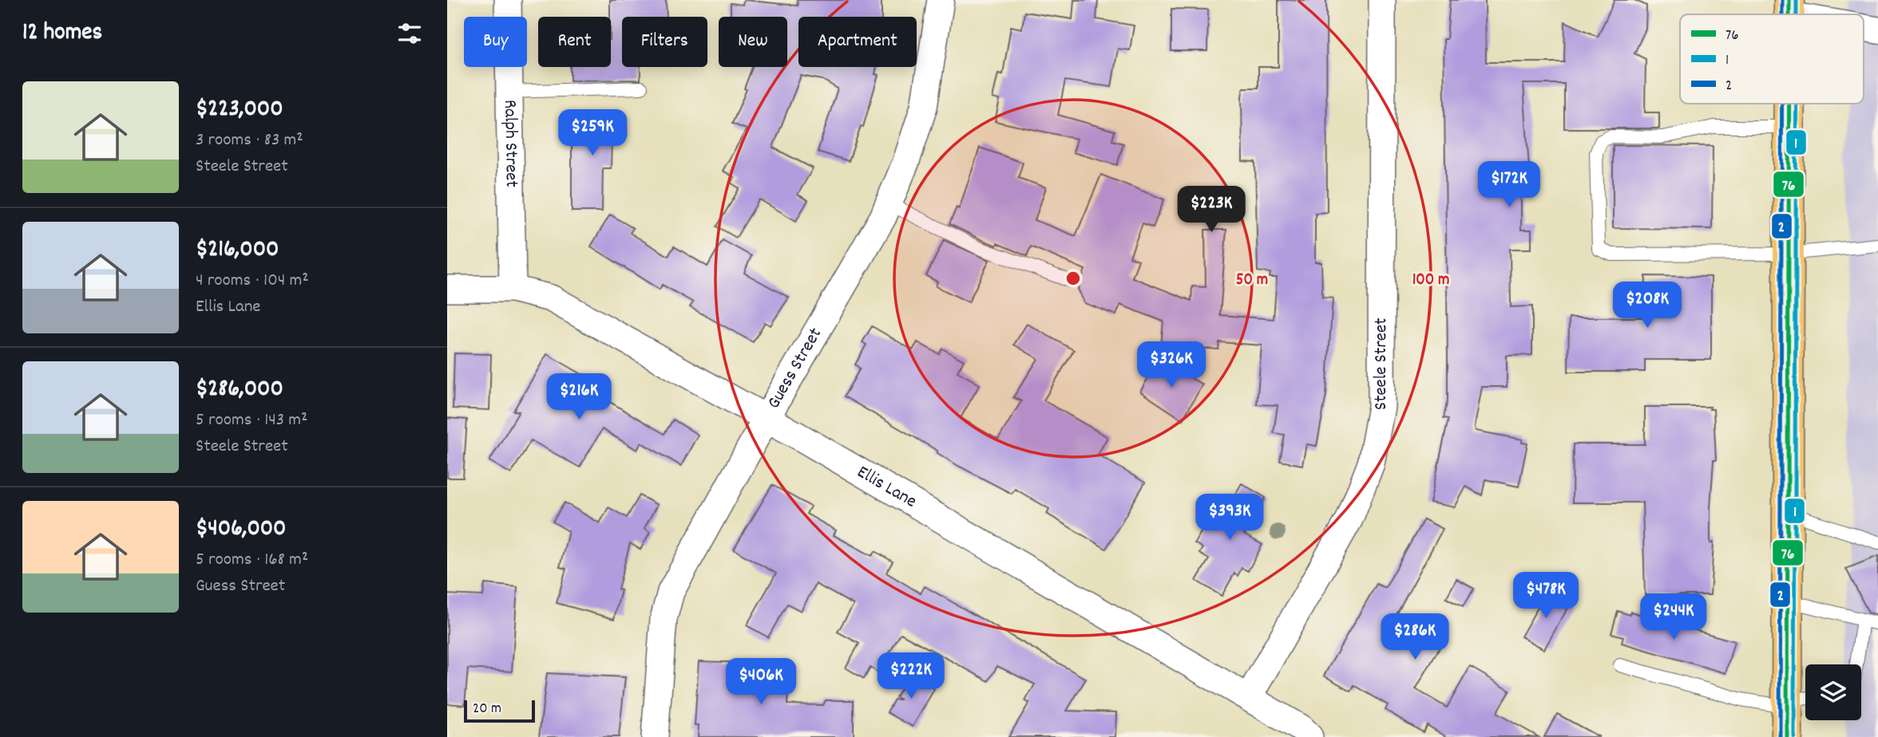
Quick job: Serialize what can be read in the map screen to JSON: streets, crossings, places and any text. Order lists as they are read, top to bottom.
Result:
{
  "streets": {
    "street": [
      "Ralph Street",
      "Steele Street",
      "Guess Street",
      "Ellis Lane"
    ]
  },
  "crossings": [
    ["Ralph Street", "Ellis Lane"],
    ["Steele Street", "Ellis Lane"],
    ["Guess Street", "Ellis Lane"]
  ],
  "lines": ["transit line 76", "transit line 1", "transit line 2"],
  "legend": ["76", "1", "2"],
  "scale_bar": "20 m",
  "page": {
    "heading": "12 homes",
    "chip": [
      "Buy",
      "Rent",
      "Filters",
      "New",
      "Apartment"
    ],
    "list": [
      {
        "name": "$223,000",
        "note": "3 rooms · 83 m² · Steele Street"
      },
      {
        "name": "$216,000",
        "note": "4 rooms · 104 m² · Ellis Lane"
      },
      {
        "name": "$286,000",
        "note": "5 rooms · 143 m² · Steele Street"
      },
      {
        "name": "$406,000",
        "note": "5 rooms · 168 m² · Guess Street"
      }
    ],
    "price": [
      "$259K",
      "$172K",
      "$223K",
      "$208K",
      "$326K",
      "$216K",
      "$393K",
      "$478K",
      "$244K",
      "$286K",
      "$222K",
      "$406K"
    ],
    "scale": "20 m"
  },
  "rings": ["50 m", "100 m"]
}
